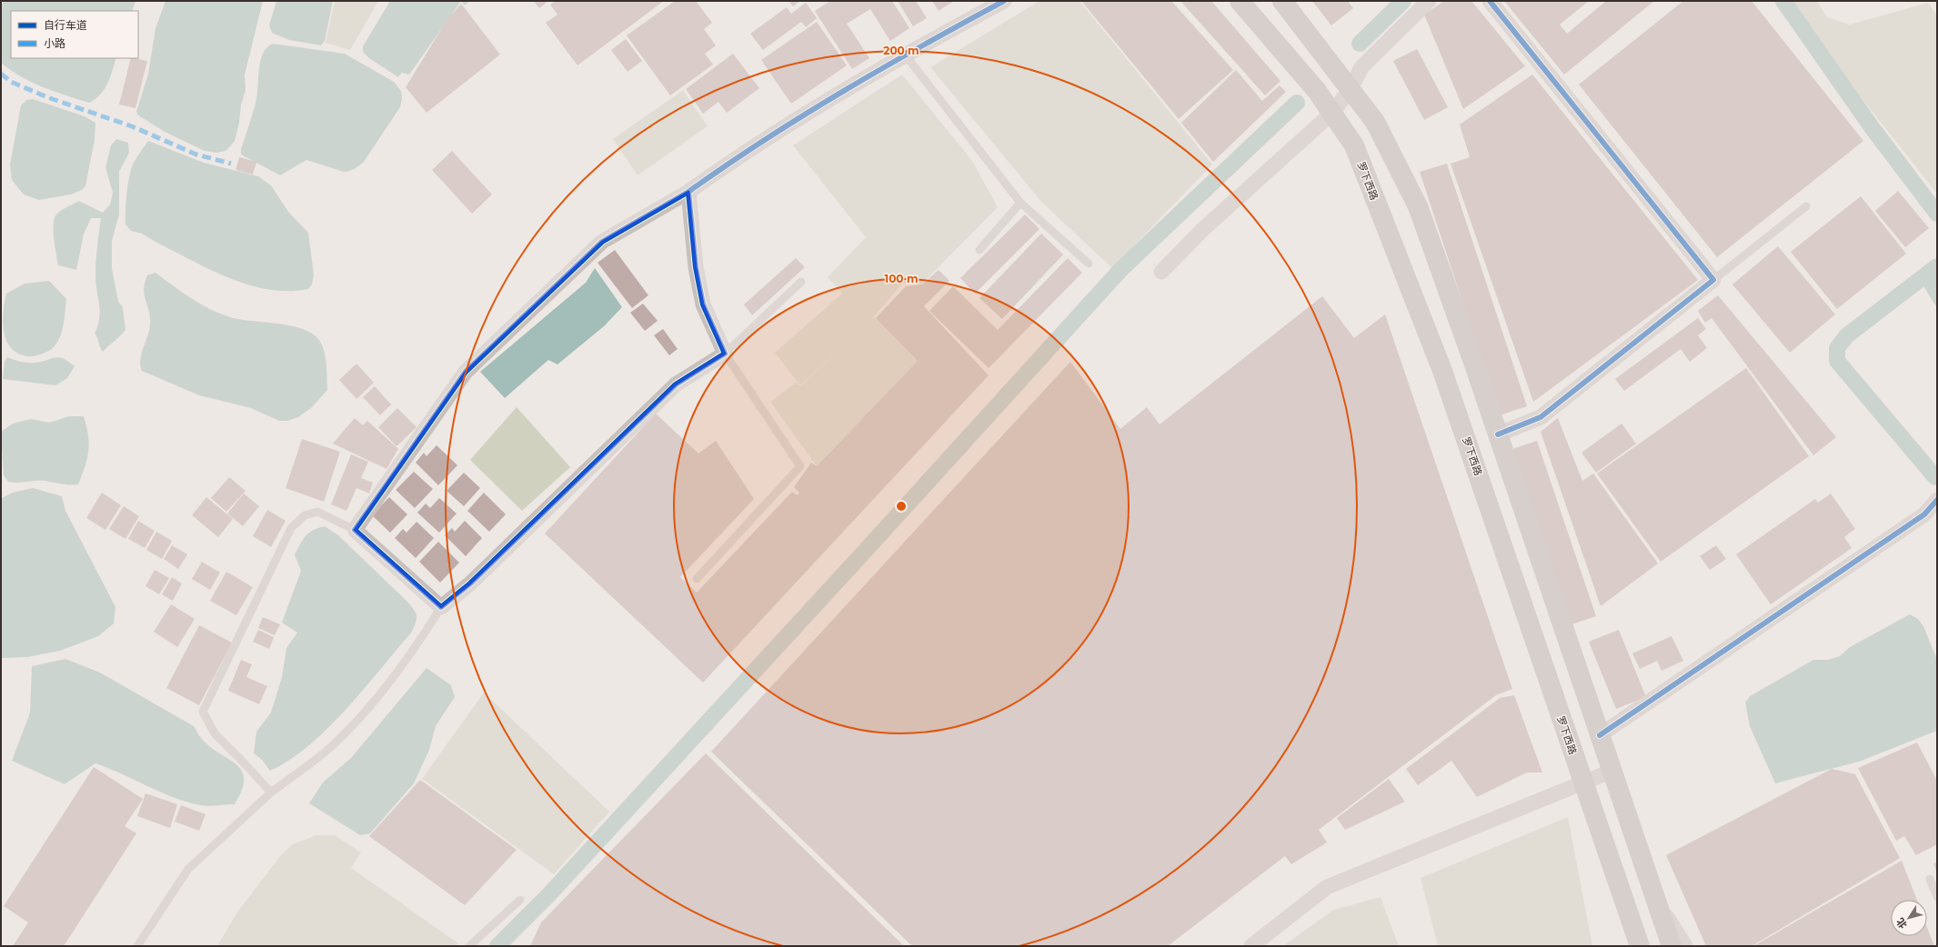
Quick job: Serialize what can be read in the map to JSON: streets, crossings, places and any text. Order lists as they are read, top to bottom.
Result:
{
  "streets": {
    "main road": ["罗下西路"]
  },
  "legend": ["自行车道", "小路"],
  "north": "bottom left",
  "rings": ["200 m", "100 m"]
}
